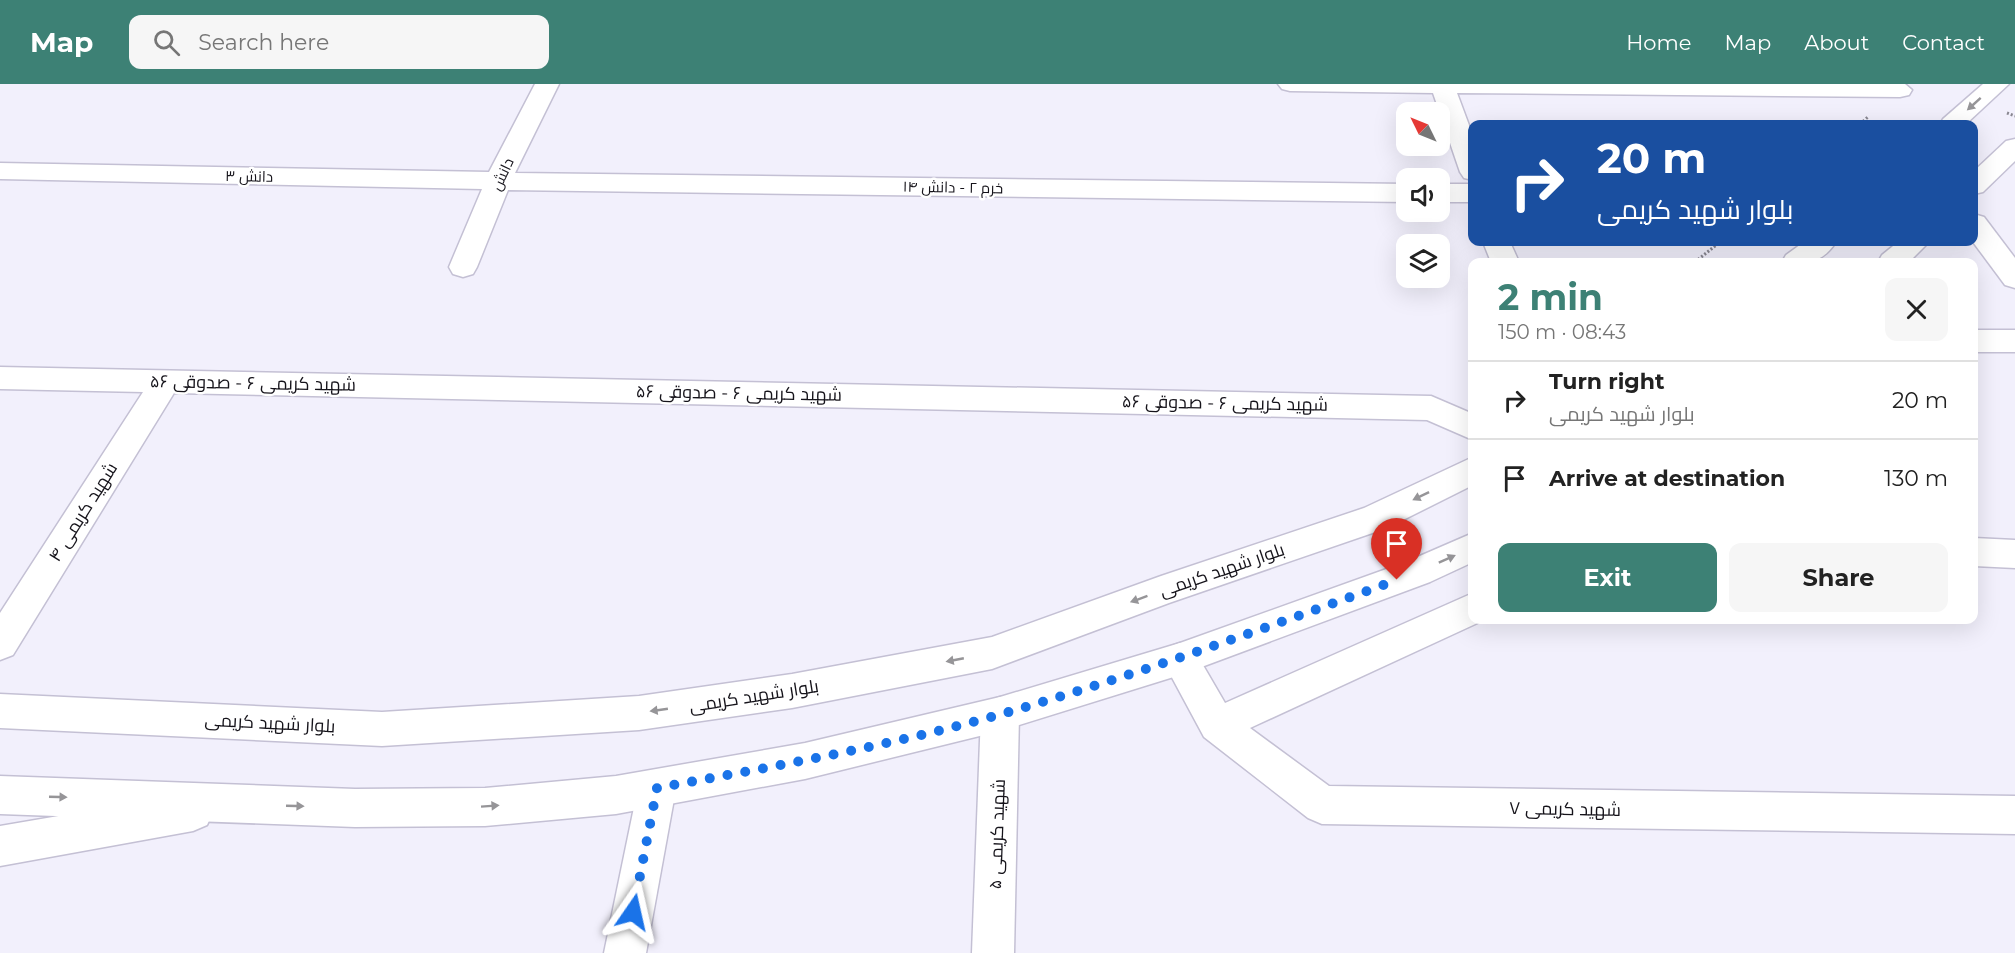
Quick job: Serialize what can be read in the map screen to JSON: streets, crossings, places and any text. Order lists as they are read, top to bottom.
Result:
{
  "streets": {
    "street": [
      "دانش",
      "دانش ۳",
      "خرم ۲ - دانش ۱۴",
      "شهید کریمی ۶ - صدوقی ۵۶",
      "شهید کریمی ۴",
      "بلوار شهید کریمی",
      "شهید کریمی ۷",
      "شهید کریمی ۵"
    ]
  },
  "crossings": [
    ["دانش", "دانش ۳"],
    ["دانش", "خرم ۲ - دانش ۱۴"],
    ["دانش ۳", "خرم ۲ - دانش ۱۴"],
    ["شهید کریمی ۶ - صدوقی ۵۶", "شهید کریمی ۴"]
  ],
  "north": "top left",
  "page": {
    "header": "Map",
    "search": "Search here",
    "nav": [
      "Home",
      "Map",
      "About",
      "Contact"
    ],
    "turn": ["20 m", "بلوار شهید کریمی"],
    "heading": ["2 min", "150 m · 08:43"],
    "list": [
      {
        "name": "Turn right",
        "note": "بلوار شهید کریمی",
        "value": "20 m"
      },
      {
        "name": "Arrive at destination",
        "value": "130 m"
      }
    ],
    "buttons": ["Exit", "Share"]
  }
}
